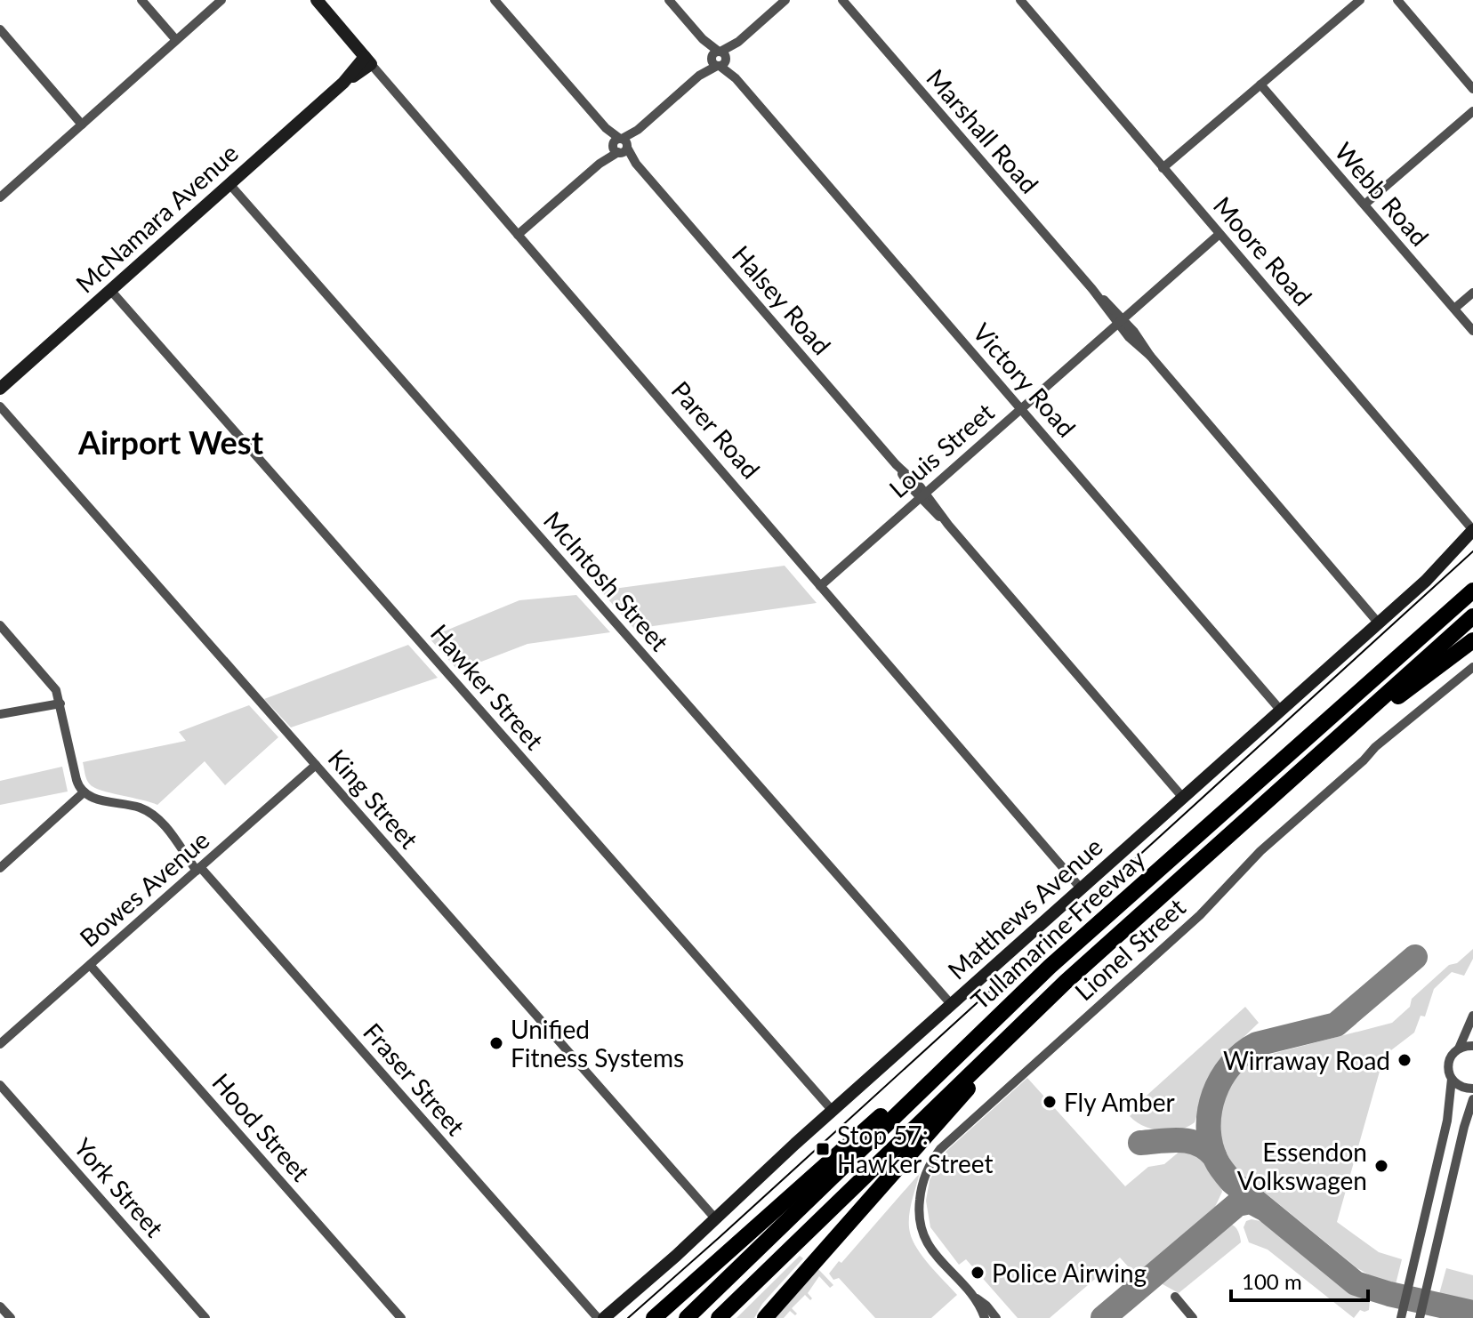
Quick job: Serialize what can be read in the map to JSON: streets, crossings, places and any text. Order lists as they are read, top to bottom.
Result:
{
  "streets": {
    "highway": ["Tullamarine Freeway"],
    "main road": ["McNamara Avenue", "Parer Road", "Matthews Avenue"],
    "street": [
      "Marshall Road",
      "Webb Road",
      "Moore Road",
      "Halsey Road",
      "Victory Road",
      "Louis Street",
      "McIntosh Street",
      "Hawker Street",
      "King Street",
      "Bowes Avenue",
      "Lionel Street",
      "Fraser Street",
      "Hood Street",
      "York Street"
    ]
  },
  "crossings": [
    ["Marshall Road", "Louis Street"],
    ["Marshall Road", "Matthews Avenue"],
    ["McNamara Avenue", "Parer Road"],
    ["McNamara Avenue", "McIntosh Street"],
    ["McNamara Avenue", "Hawker Street"],
    ["Moore Road", "Louis Street"],
    ["Moore Road", "Matthews Avenue"],
    ["Halsey Road", "Louis Street"],
    ["Halsey Road", "Matthews Avenue"],
    ["Victory Road", "Louis Street"],
    ["Victory Road", "Matthews Avenue"],
    ["Parer Road", "Louis Street"],
    ["Parer Road", "Matthews Avenue"],
    ["McIntosh Street", "Matthews Avenue"],
    ["Hawker Street", "Matthews Avenue"],
    ["King Street", "Bowes Avenue"],
    ["King Street", "Matthews Avenue"],
    ["Bowes Avenue", "Fraser Street"],
    ["Bowes Avenue", "Hood Street"]
  ],
  "districts": ["Airport West"],
  "places": {
    "other": [
      "Unified Fitness Systems",
      "Wirraway Road",
      "Fly Amber",
      "Essendon Volkswagen",
      "Police Airwing"
    ],
    "transit": ["Stop 57: Hawker Street"]
  },
  "scale_bar": "100 m"
}
